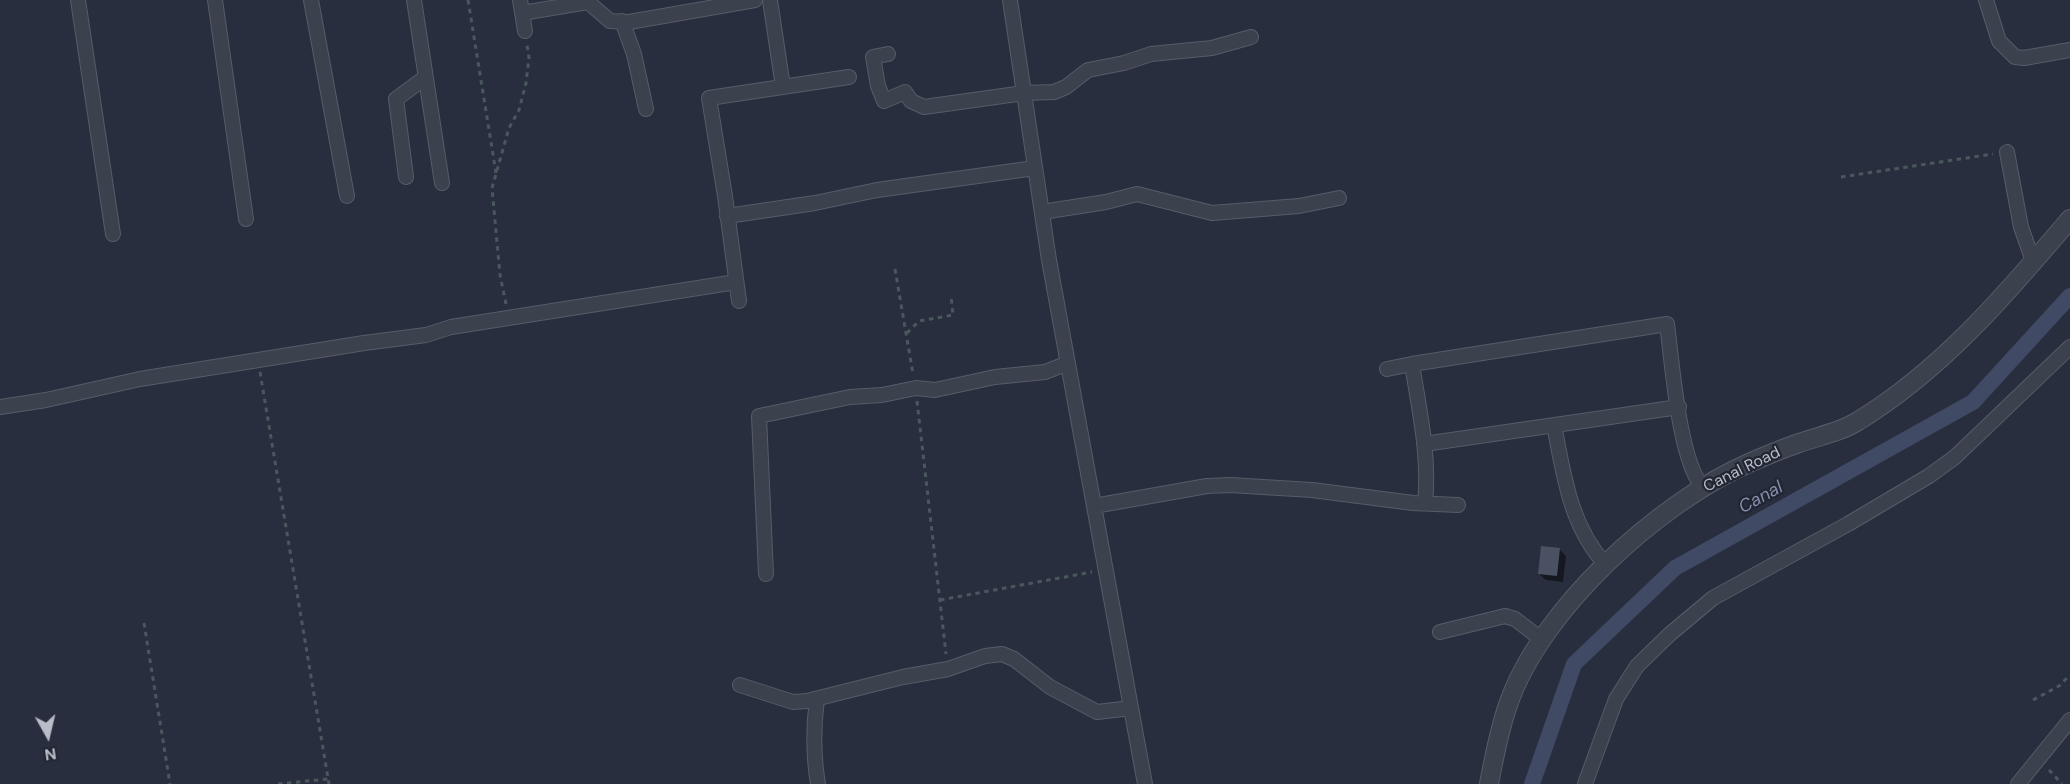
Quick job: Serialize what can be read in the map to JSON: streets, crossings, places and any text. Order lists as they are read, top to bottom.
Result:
{
  "streets": {
    "street": ["Canal Road"]
  },
  "water": ["Canal"],
  "north": "bottom"
}
